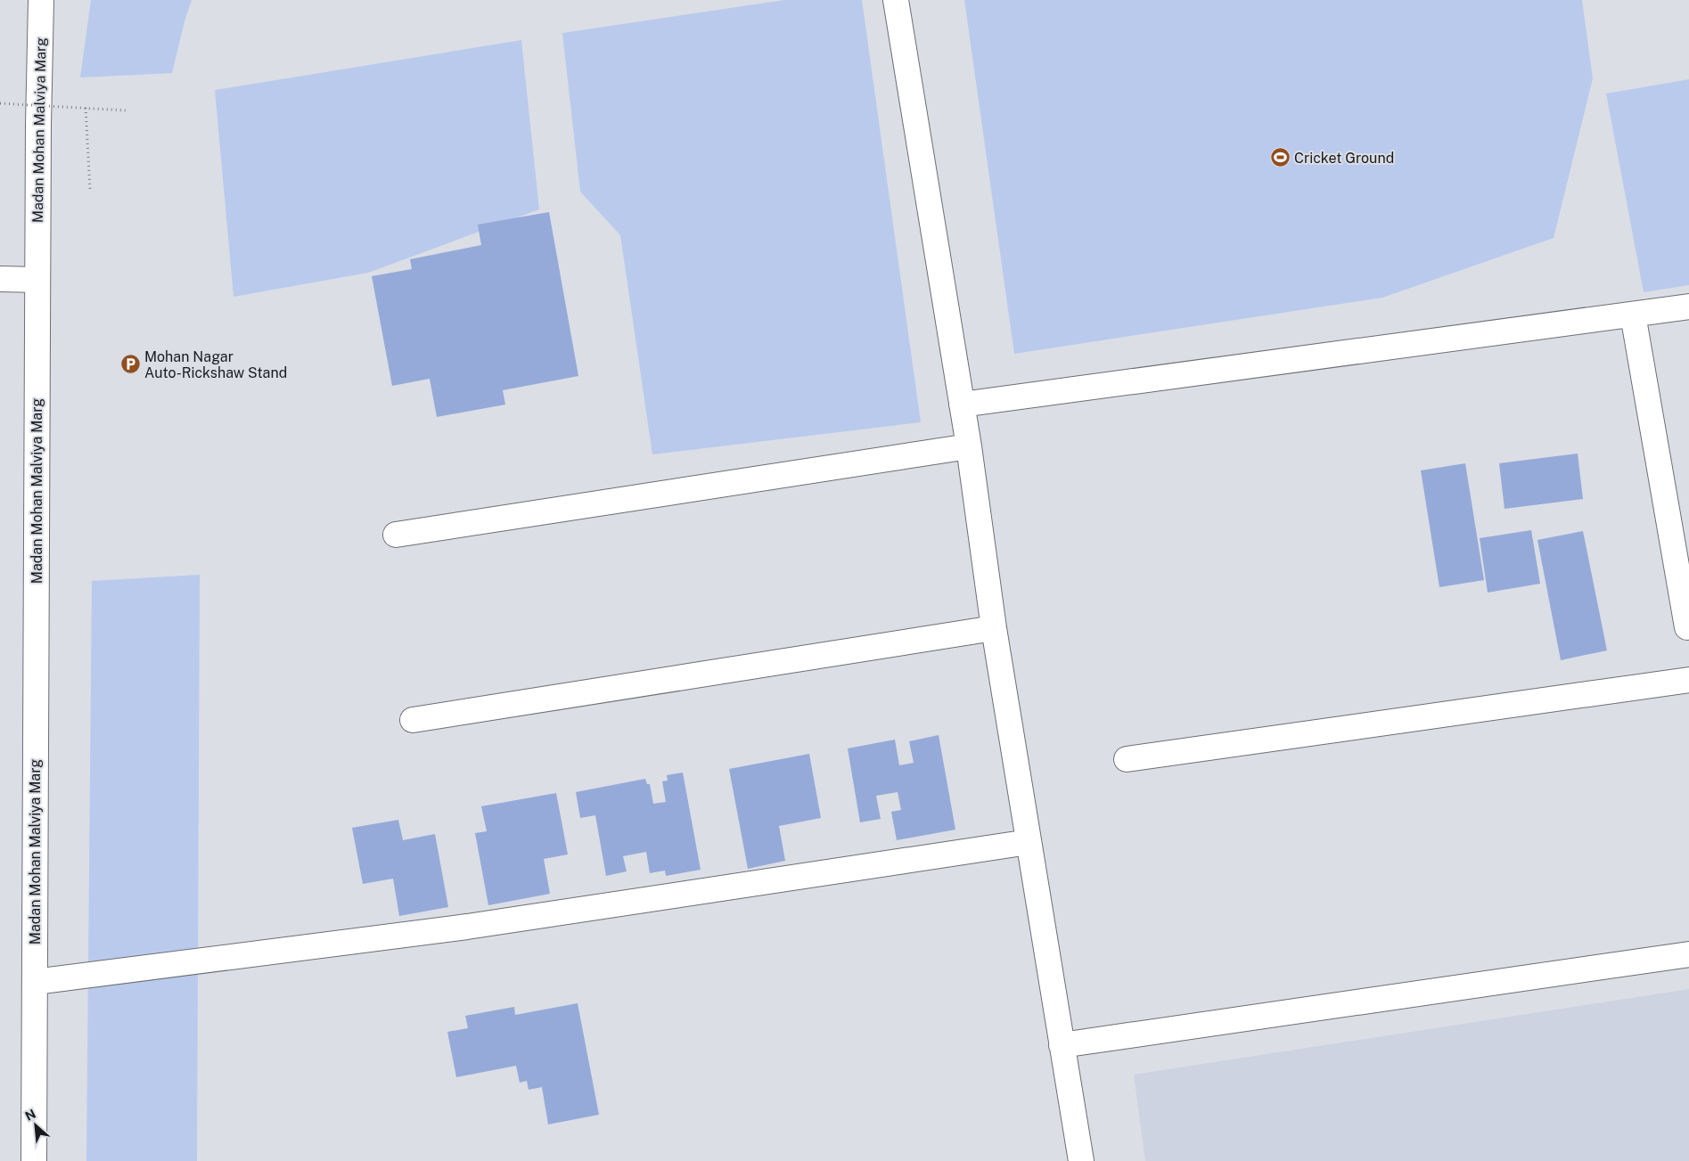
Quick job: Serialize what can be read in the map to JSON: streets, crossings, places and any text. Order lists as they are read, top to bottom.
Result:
{
  "streets": {
    "main road": ["Madan Mohan Malviya Marg"]
  },
  "places": {
    "sports": ["Cricket Ground"],
    "parking": ["Mohan Nagar Auto-Rickshaw Stand"]
  },
  "north": "top left"
}
